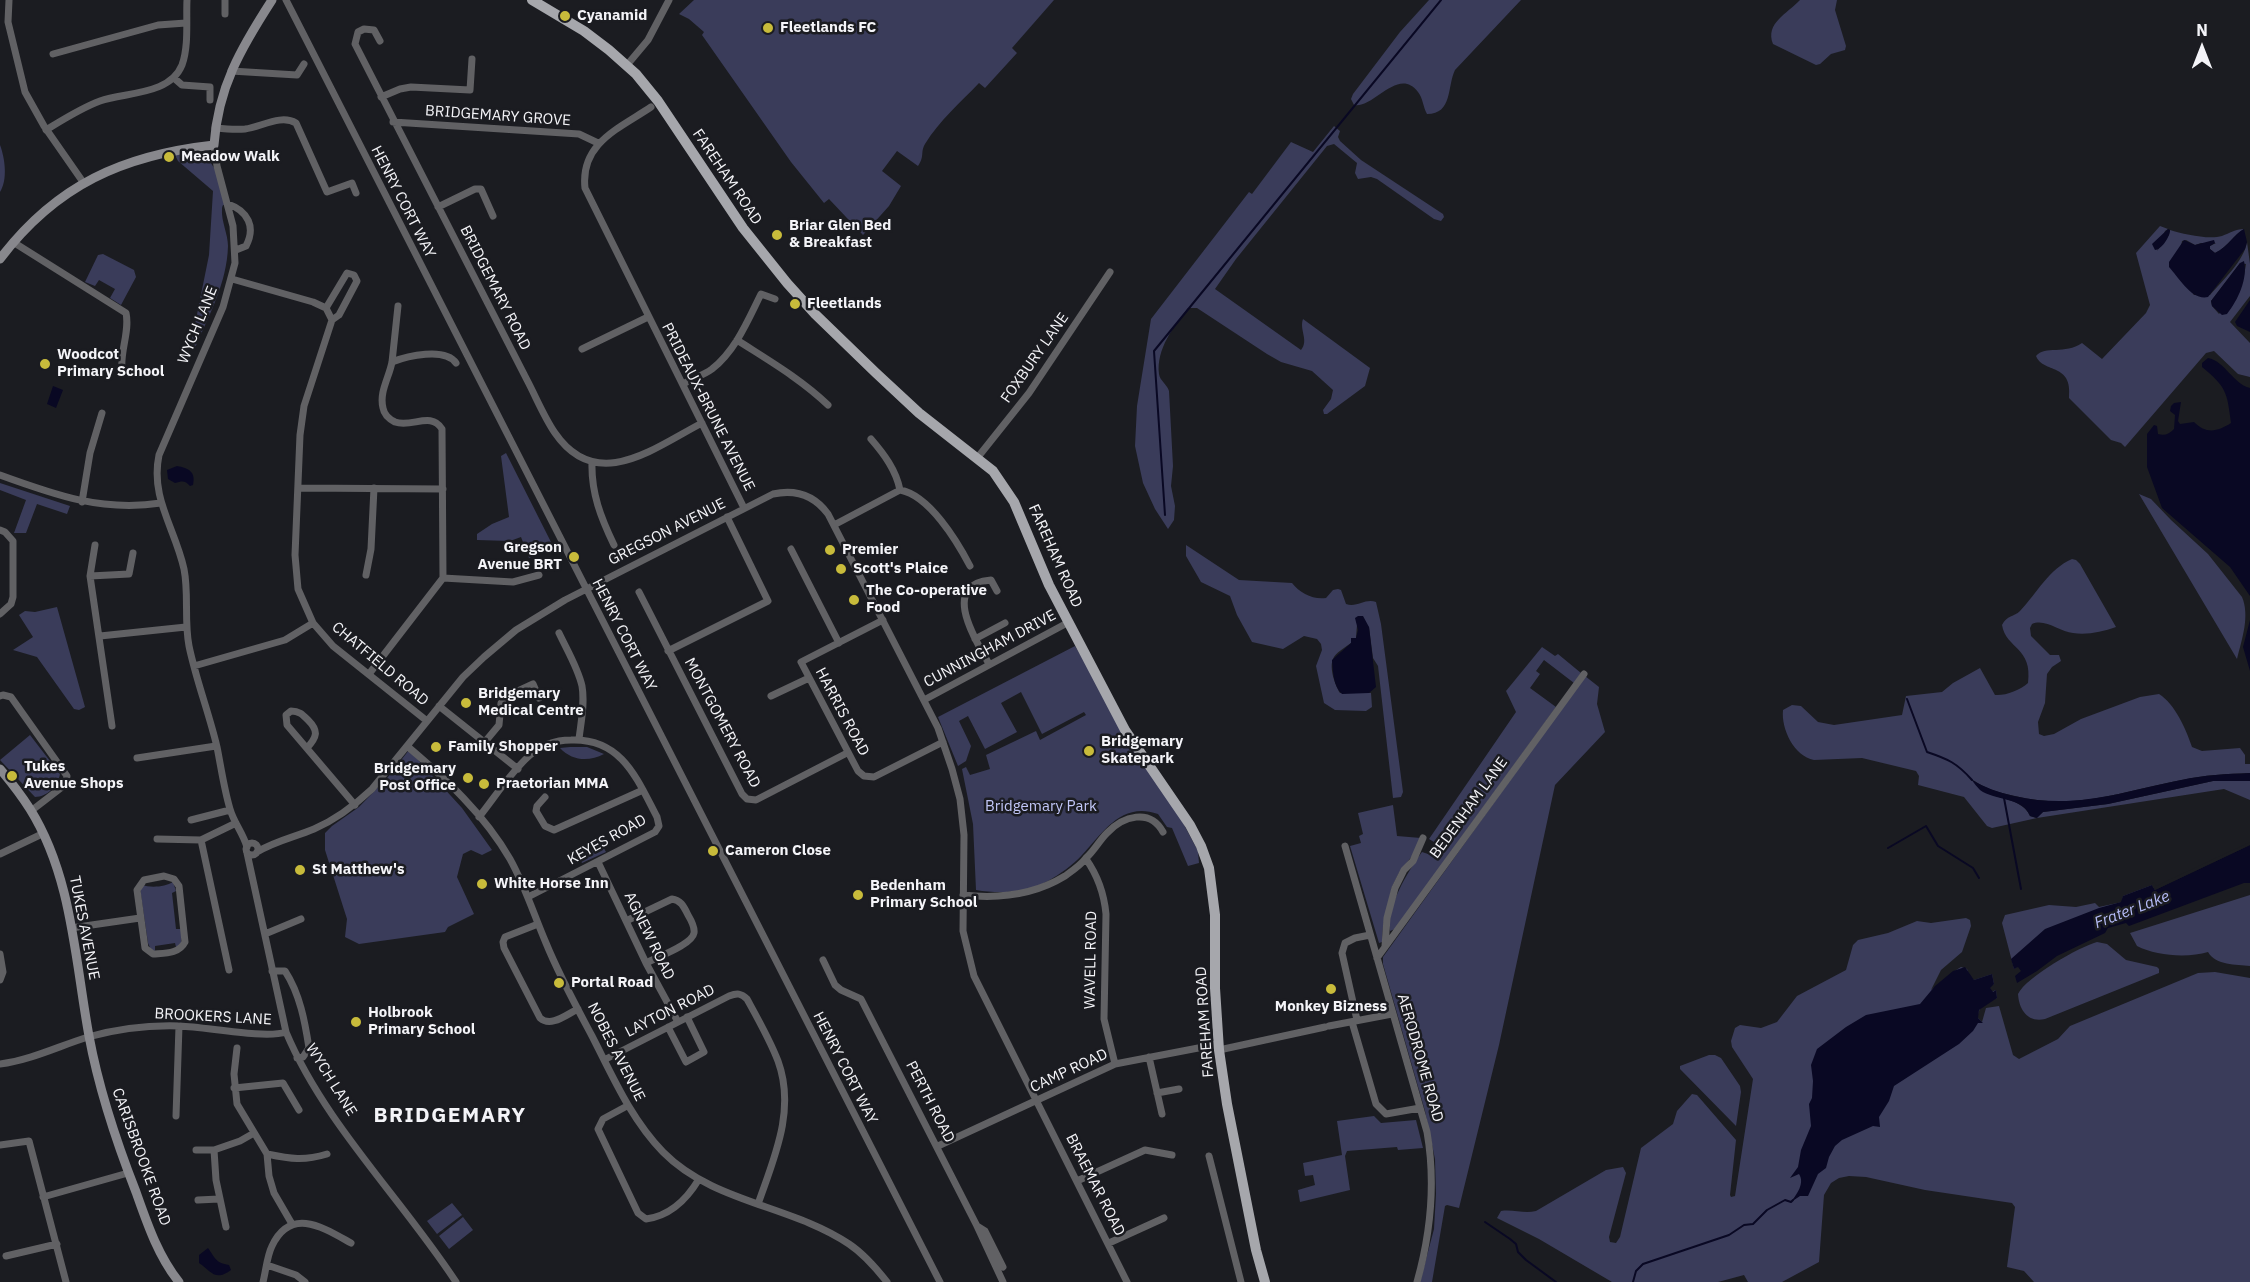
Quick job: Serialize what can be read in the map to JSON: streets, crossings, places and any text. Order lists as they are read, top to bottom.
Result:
{
  "streets": {
    "main road": ["FAREHAM ROAD"],
    "street": [
      "BRIDGEMARY GROVE",
      "HENRY CORT WAY",
      "BRIDGEMARY ROAD",
      "WYCH LANE",
      "FOXBURY LANE",
      "PRIDEAUX-BRUNE AVENUE",
      "GREGSON AVENUE",
      "CUNNINGHAM DRIVE",
      "CHATFIELD ROAD",
      "HARRIS ROAD",
      "MONTGOMERY ROAD",
      "BEDENHAM LANE",
      "KEYES ROAD",
      "TUKES AVENUE",
      "AGNEW ROAD",
      "WAVELL ROAD",
      "LAYTON ROAD",
      "BROOKERS LANE",
      "NOBES AVENUE",
      "AERODROME ROAD",
      "CAMP ROAD",
      "PERTH ROAD",
      "CARISBROOKE ROAD",
      "BRAEMAR ROAD"
    ]
  },
  "crossings": [
    ["BRIDGEMARY GROVE", "BRIDGEMARY ROAD"],
    ["BRIDGEMARY GROVE", "PRIDEAUX-BRUNE AVENUE"],
    ["FAREHAM ROAD", "FOXBURY LANE"],
    ["FAREHAM ROAD", "CUNNINGHAM DRIVE"],
    ["FAREHAM ROAD", "CAMP ROAD"],
    ["BRIDGEMARY ROAD", "PRIDEAUX-BRUNE AVENUE"],
    ["WYCH LANE", "GREGSON AVENUE"],
    ["WYCH LANE", "BROOKERS LANE"],
    ["PRIDEAUX-BRUNE AVENUE", "GREGSON AVENUE"],
    ["GREGSON AVENUE", "CUNNINGHAM DRIVE"],
    ["GREGSON AVENUE", "CHATFIELD ROAD"],
    ["GREGSON AVENUE", "HARRIS ROAD"],
    ["GREGSON AVENUE", "NOBES AVENUE"],
    ["GREGSON AVENUE", "BRAEMAR ROAD"],
    ["HARRIS ROAD", "MONTGOMERY ROAD"],
    ["BEDENHAM LANE", "AERODROME ROAD"],
    ["KEYES ROAD", "AGNEW ROAD"],
    ["KEYES ROAD", "NOBES AVENUE"],
    ["TUKES AVENUE", "BROOKERS LANE"],
    ["TUKES AVENUE", "CARISBROOKE ROAD"],
    ["AGNEW ROAD", "LAYTON ROAD"],
    ["WAVELL ROAD", "CAMP ROAD"],
    ["LAYTON ROAD", "NOBES AVENUE"],
    ["BROOKERS LANE", "CARISBROOKE ROAD"],
    ["CAMP ROAD", "PERTH ROAD"],
    ["CAMP ROAD", "BRAEMAR ROAD"]
  ],
  "districts": ["BRIDGEMARY"],
  "water": ["Frater Lake"],
  "parks": ["Bridgemary Park"],
  "places": [
    "Cyanamid",
    "Fleetlands FC",
    "Meadow Walk",
    "Briar Glen Bed & Breakfast",
    "Fleetlands",
    "Woodcot Primary School",
    "Premier",
    "Gregson Avenue BRT",
    "Scott's Plaice",
    "The Co-operative Food",
    "Bridgemary Medical Centre",
    "Family Shopper",
    "Bridgemary Skatepark",
    "Tukes Avenue Shops",
    "Bridgemary Post Office",
    "Praetorian MMA",
    "Cameron Close",
    "St Matthew's",
    "White Horse Inn",
    "Bedenham Primary School",
    "Portal Road",
    "Monkey Bizness",
    "Holbrook Primary School"
  ],
  "north": "top"
}
